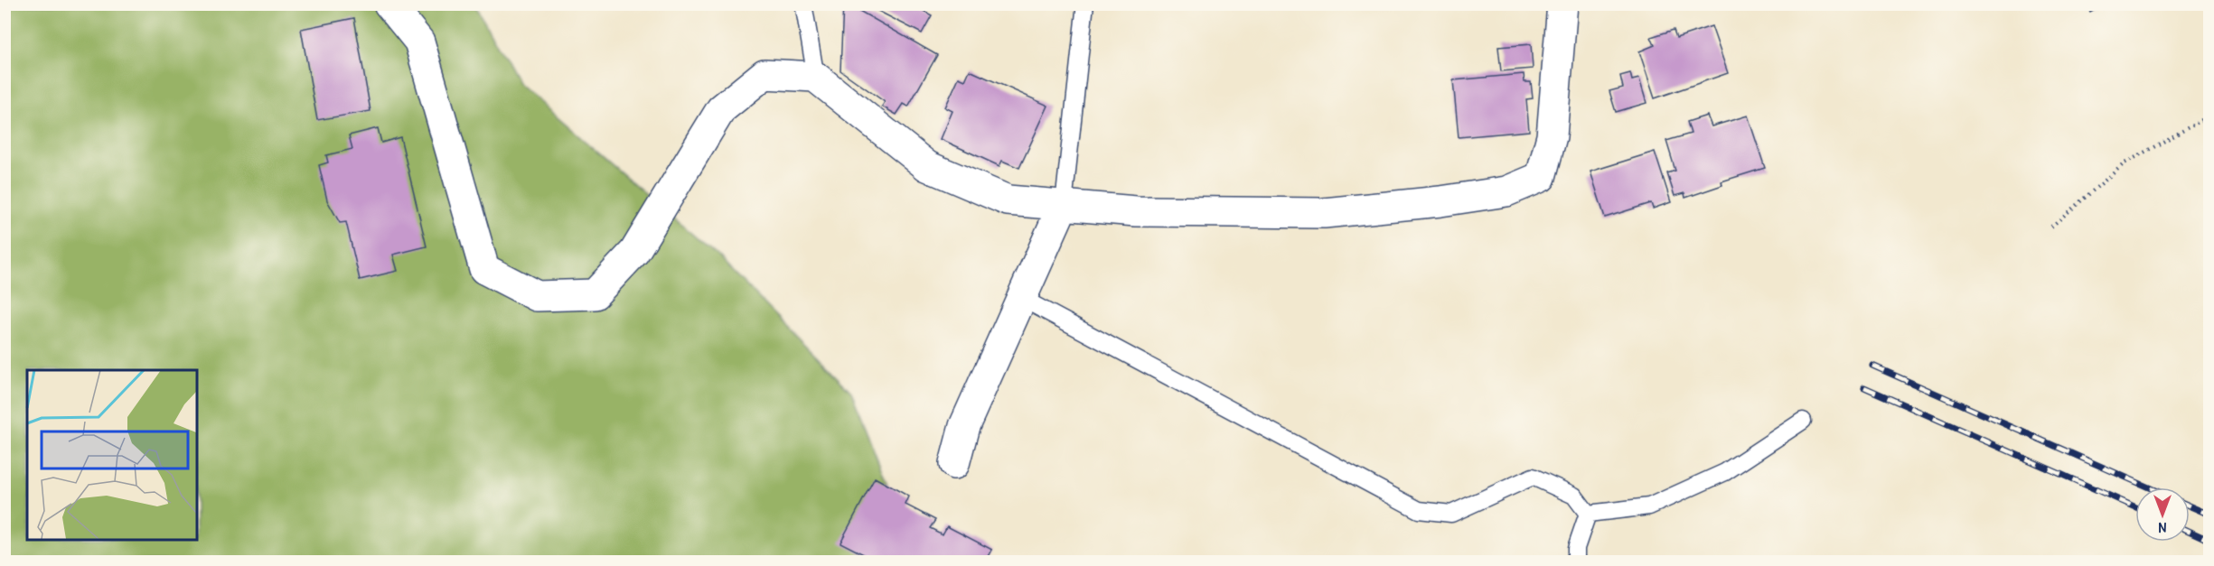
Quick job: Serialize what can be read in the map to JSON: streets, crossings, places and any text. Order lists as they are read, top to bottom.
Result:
{
  "north": "bottom"
}
